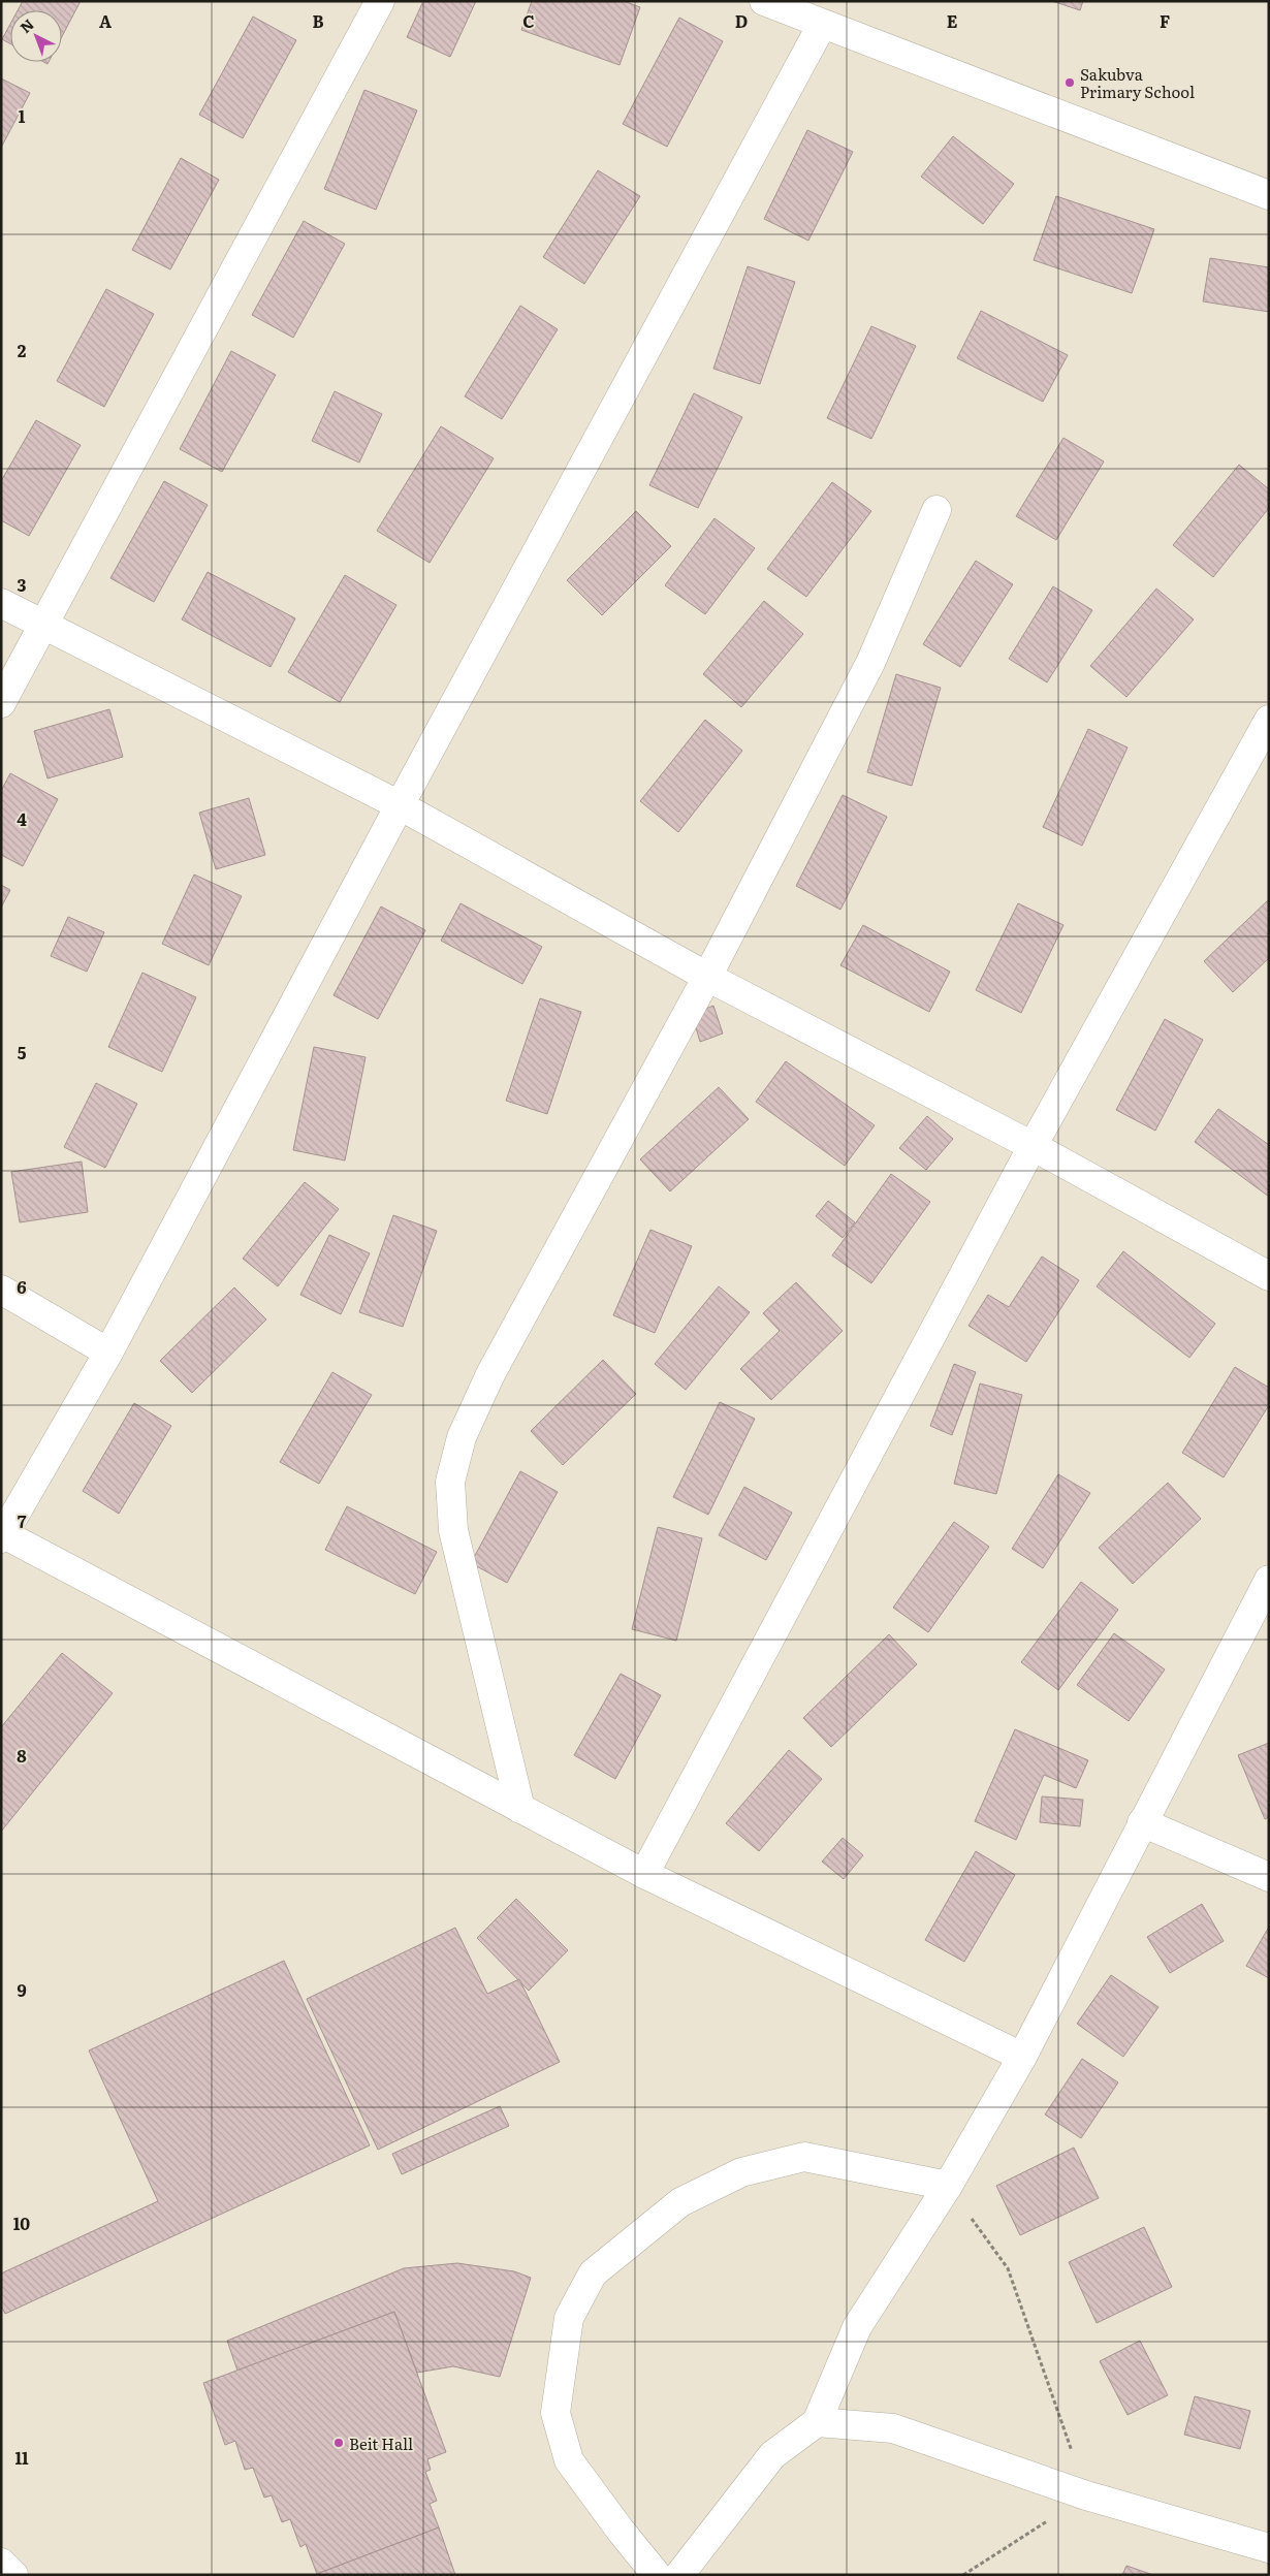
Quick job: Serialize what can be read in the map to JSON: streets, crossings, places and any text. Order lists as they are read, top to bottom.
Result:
{
  "places": ["Sakubva Primary School", "Beit Hall"],
  "north": "top left",
  "grid": {
    "columns": [
      "A",
      "B",
      "C",
      "D",
      "E",
      "F"
    ],
    "rows": [
      "1",
      "2",
      "3",
      "4",
      "5",
      "6",
      "7",
      "8",
      "9",
      "10",
      "11"
    ]
  }
}
